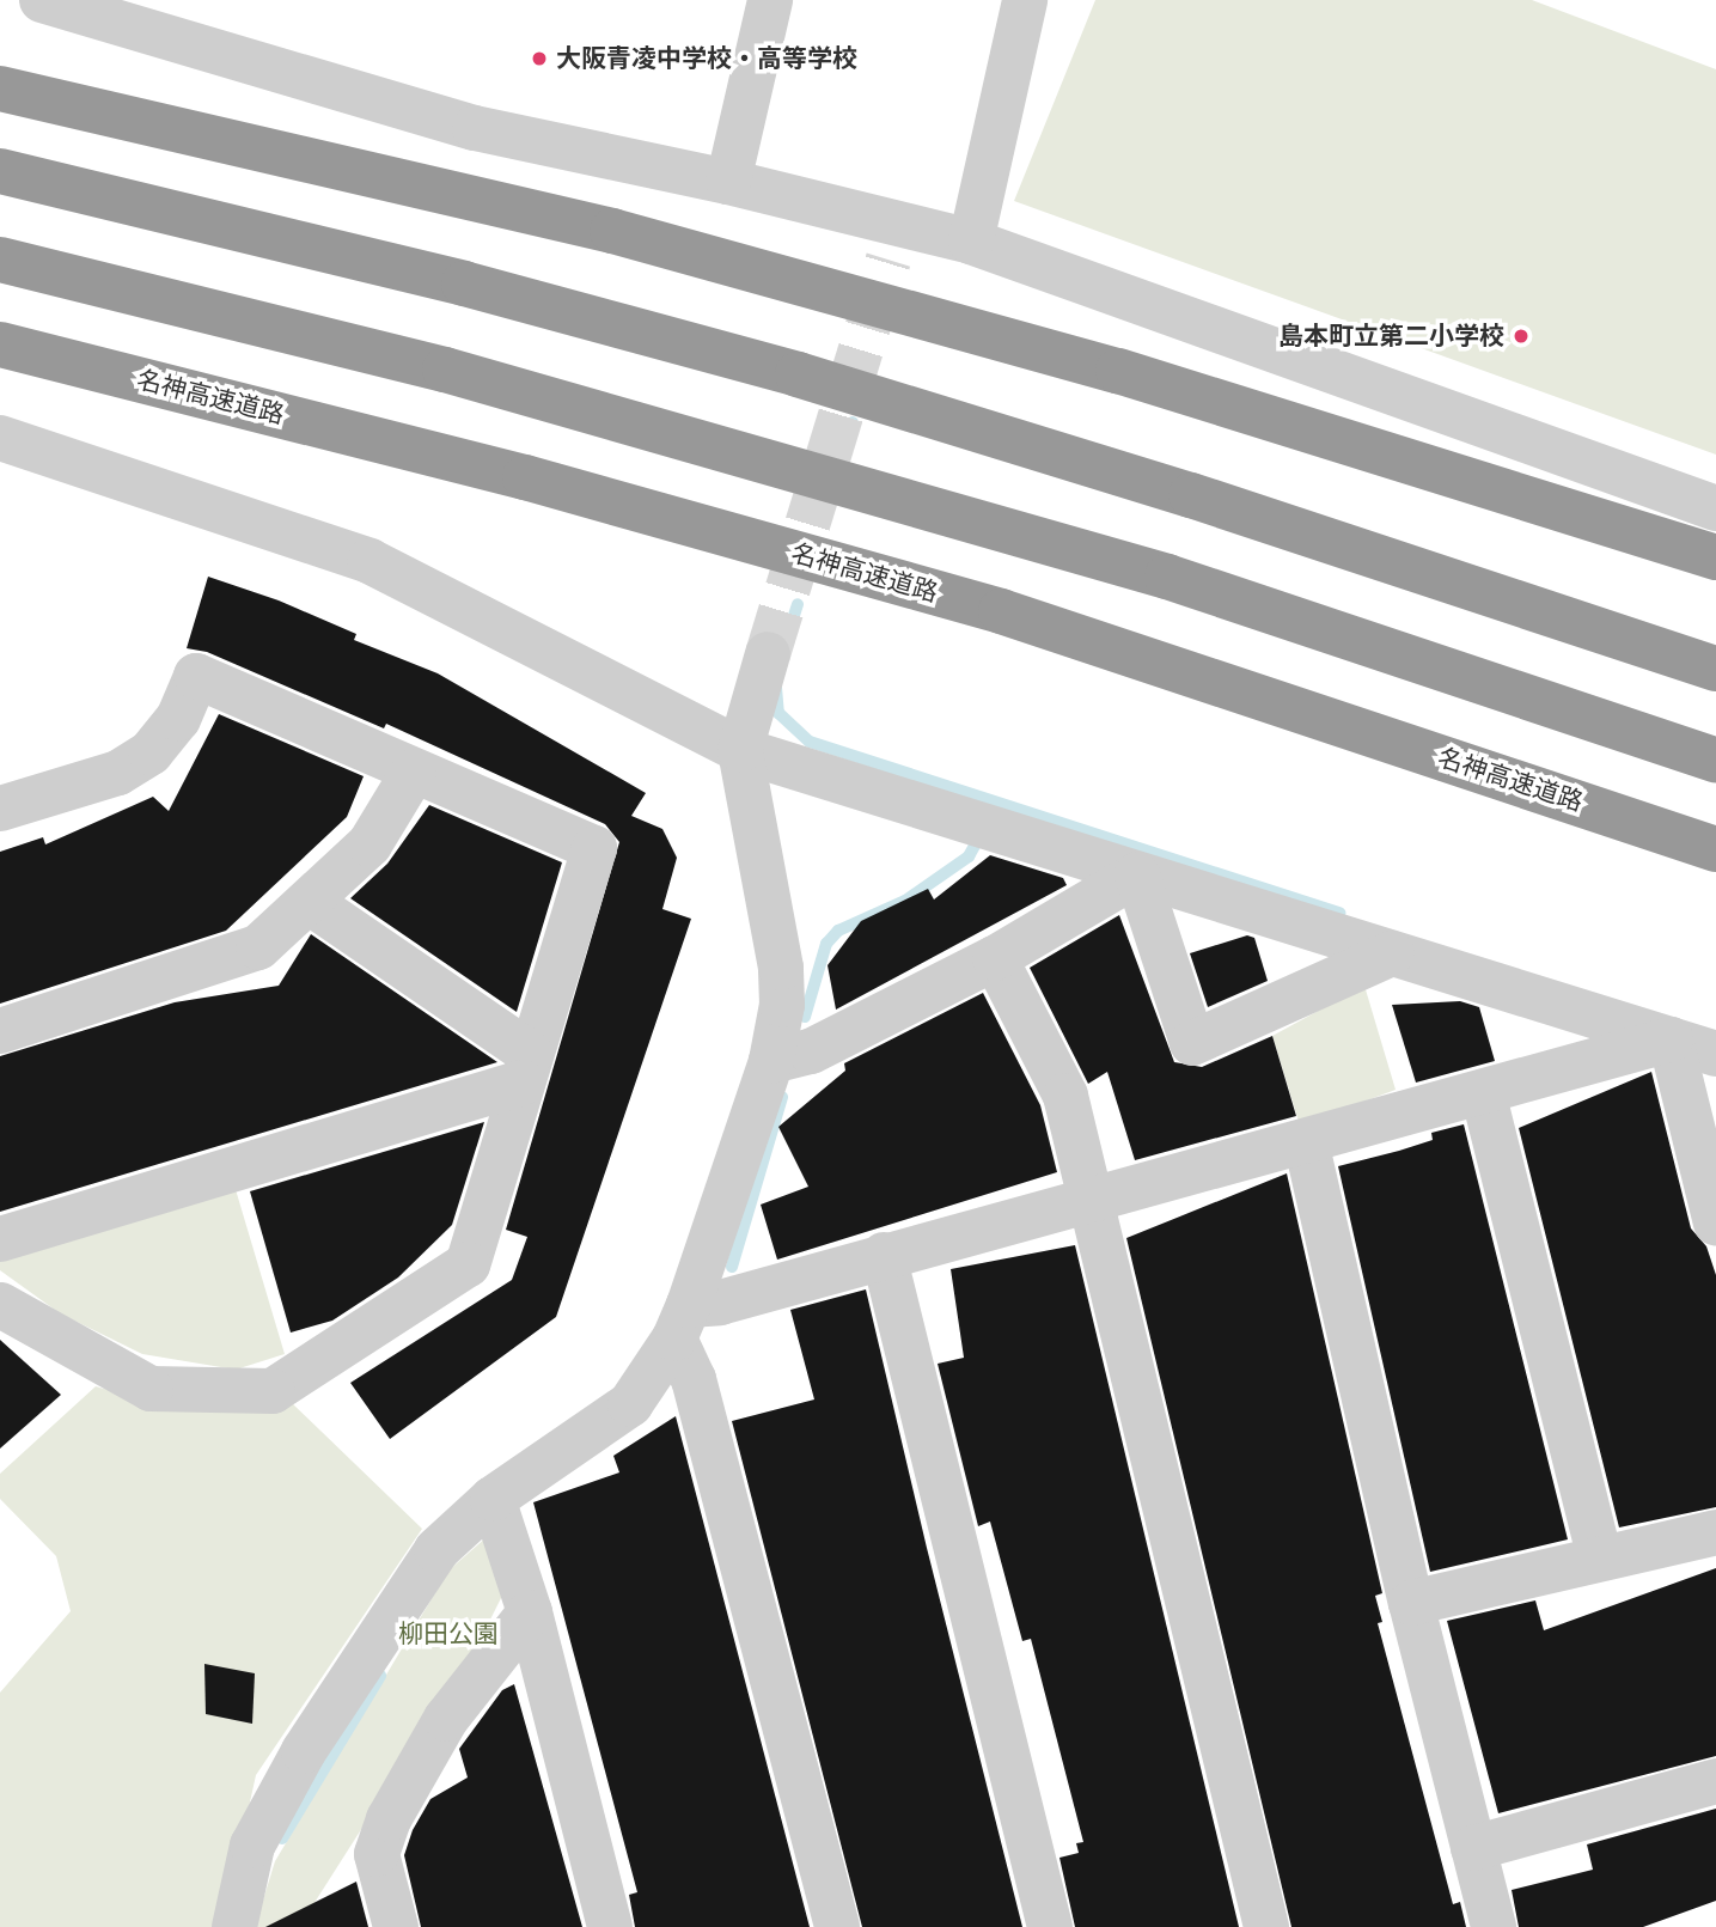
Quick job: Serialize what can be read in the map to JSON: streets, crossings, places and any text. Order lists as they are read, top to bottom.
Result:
{
  "streets": {
    "highway": ["名神高速道路"]
  },
  "parks": ["柳田公園"],
  "places": ["大阪青凌中学校・高等学校", "島本町立第二小学校"]
}
